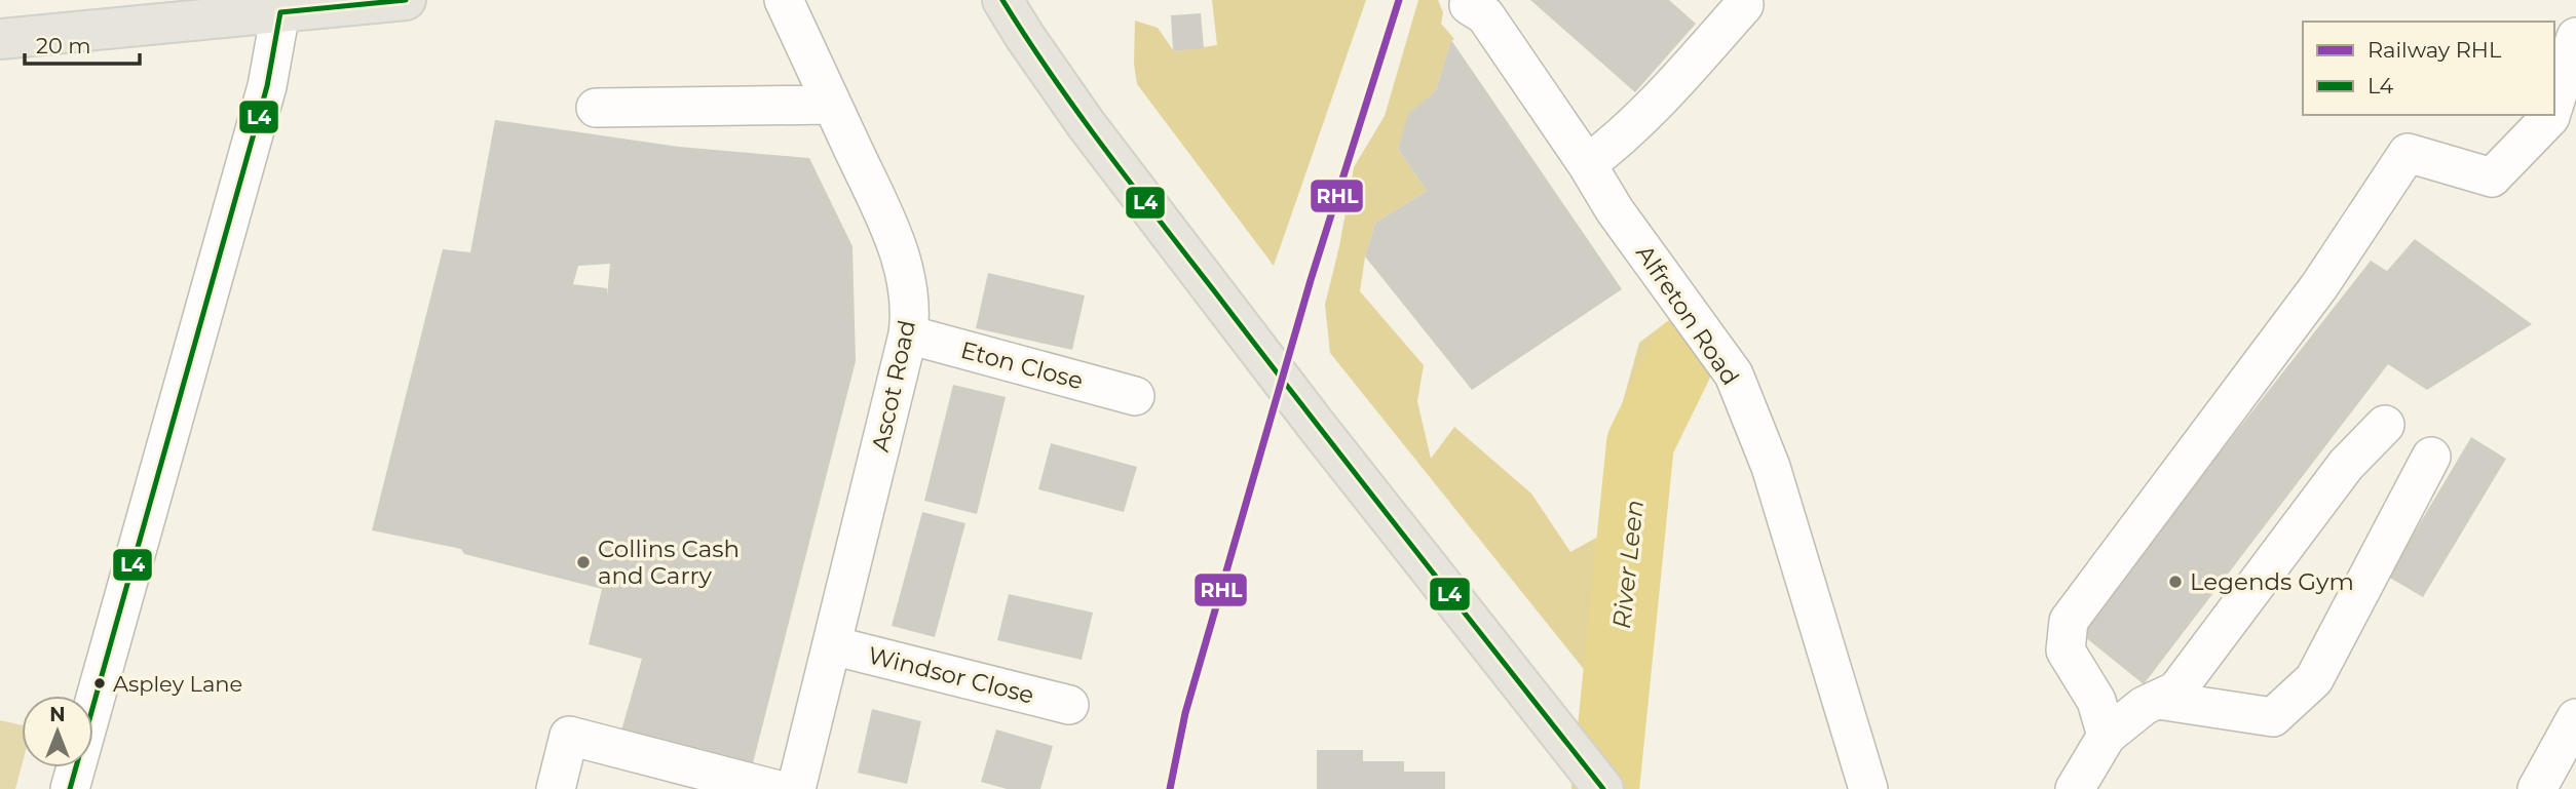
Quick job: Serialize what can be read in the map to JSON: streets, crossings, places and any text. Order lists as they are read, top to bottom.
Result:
{
  "streets": {
    "street": [
      "Alfreton Road",
      "Eton Close",
      "Ascot Road",
      "Windsor Close"
    ]
  },
  "crossings": [
    ["Eton Close", "Ascot Road"],
    ["Ascot Road", "Windsor Close"]
  ],
  "water": ["River Leen"],
  "places": ["Collins Cash and Carry", "Legends Gym", "Aspley Lane"],
  "lines": ["rail line RHL", "transit line L4"],
  "legend": ["Railway RHL", "L4"],
  "scale_bar": "20 m",
  "north": "top"
}
